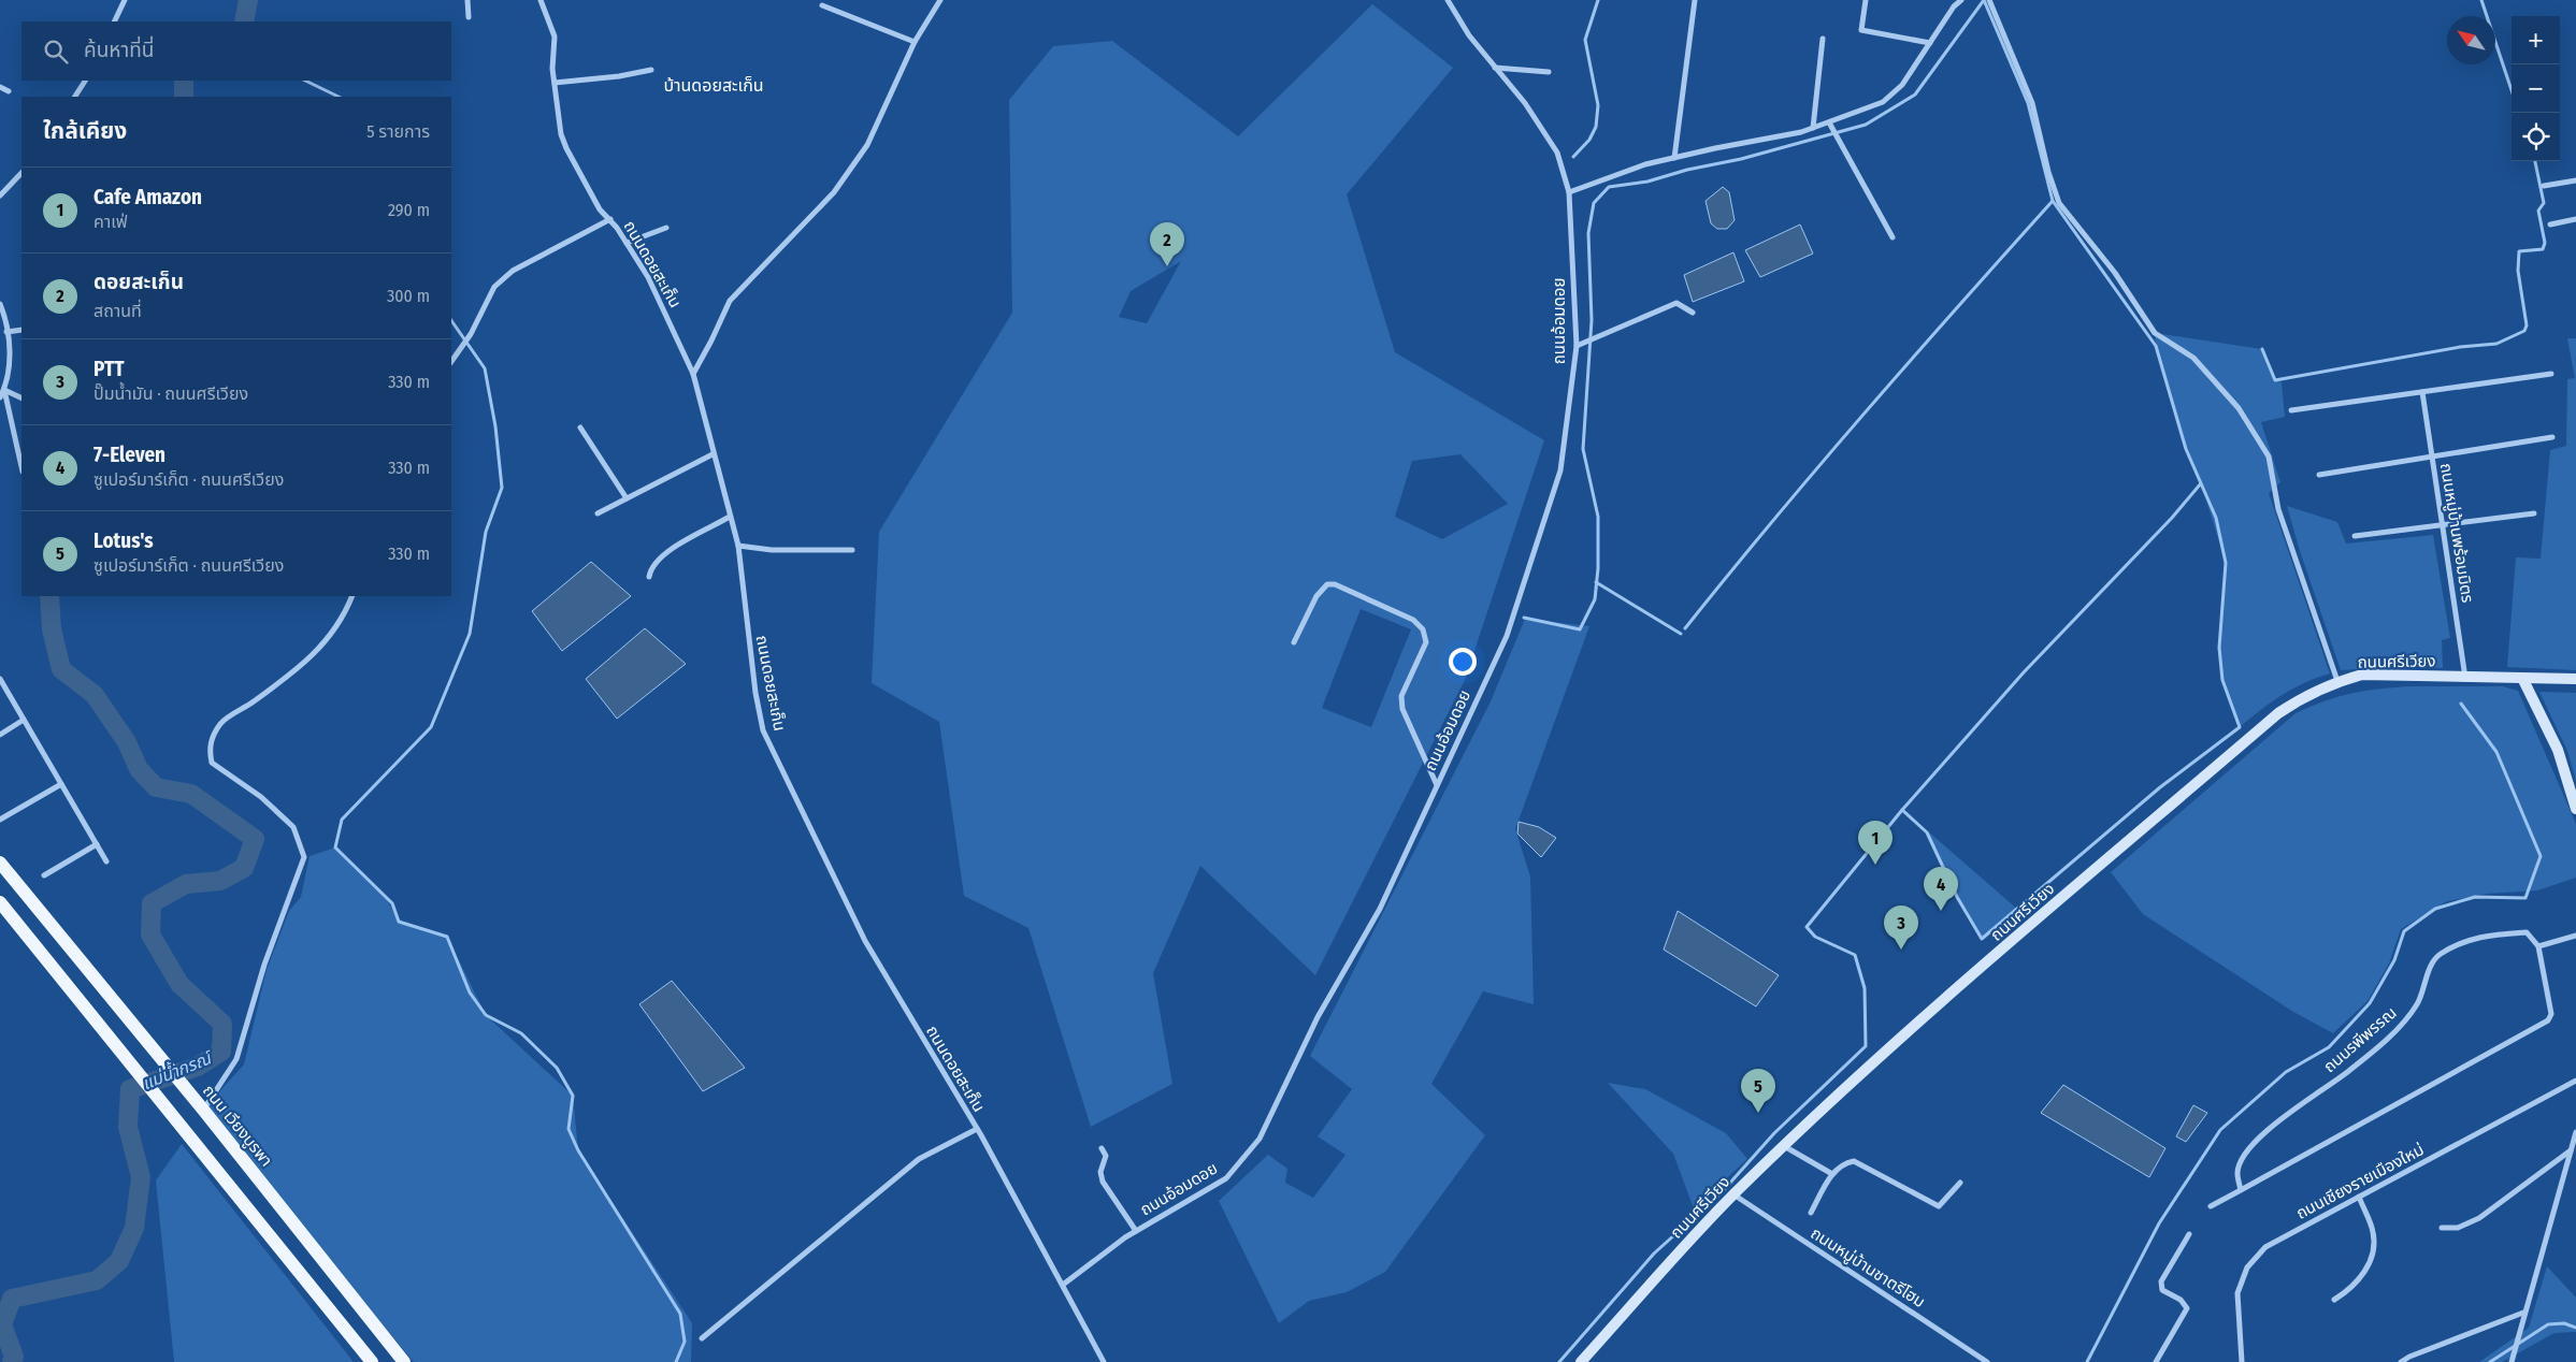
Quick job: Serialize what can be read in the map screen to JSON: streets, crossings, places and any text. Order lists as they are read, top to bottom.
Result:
{
  "streets": {
    "main road": ["ถนนศรีเวียง", "ถนน เวียงบูรพา"],
    "street": [
      "ถนนดอยสะเก็น",
      "ถนนอ้อมดอย",
      "ถนนหมู่บ้านพร้อมมิตร",
      "ถนนรพีพรรณ",
      "ถนนเชียงรายเมืองใหม่",
      "ถนนหมู่บ้านชาตรีโฮม"
    ]
  },
  "crossings": [
    ["ถนนดอยสะเก็น", "ถนนอ้อมดอย"],
    ["ถนนหมู่บ้านพร้อมมิตร", "ถนนศรีเวียง"],
    ["ถนนศรีเวียง", "ถนนหมู่บ้านชาตรีโฮม"]
  ],
  "districts": ["บ้านดอยสะเก็น"],
  "water": ["แม่น้ำกรณ์"],
  "north": "top left",
  "page": {
    "map_buttons": ["+", "−"],
    "search": "ค้นหาที่นี่",
    "heading": ["ใกล้เคียง", "5 รายการ"],
    "list": [
      {
        "mark": "1",
        "name": "Cafe Amazon",
        "note": "คาเฟ่",
        "value": "290 m"
      },
      {
        "mark": "2",
        "name": "ดอยสะเก็น",
        "note": "สถานที่",
        "value": "300 m"
      },
      {
        "mark": "3",
        "name": "PTT",
        "note": "ปั๊มน้ำมัน · ถนนศรีเวียง",
        "value": "330 m"
      },
      {
        "mark": "4",
        "name": "7-Eleven",
        "note": "ซูเปอร์มาร์เก็ต · ถนนศรีเวียง",
        "value": "330 m"
      },
      {
        "mark": "5",
        "name": "Lotus's",
        "note": "ซูเปอร์มาร์เก็ต · ถนนศรีเวียง",
        "value": "330 m"
      }
    ],
    "pins": [
      "2",
      "1",
      "4",
      "3",
      "5"
    ]
  }
}
